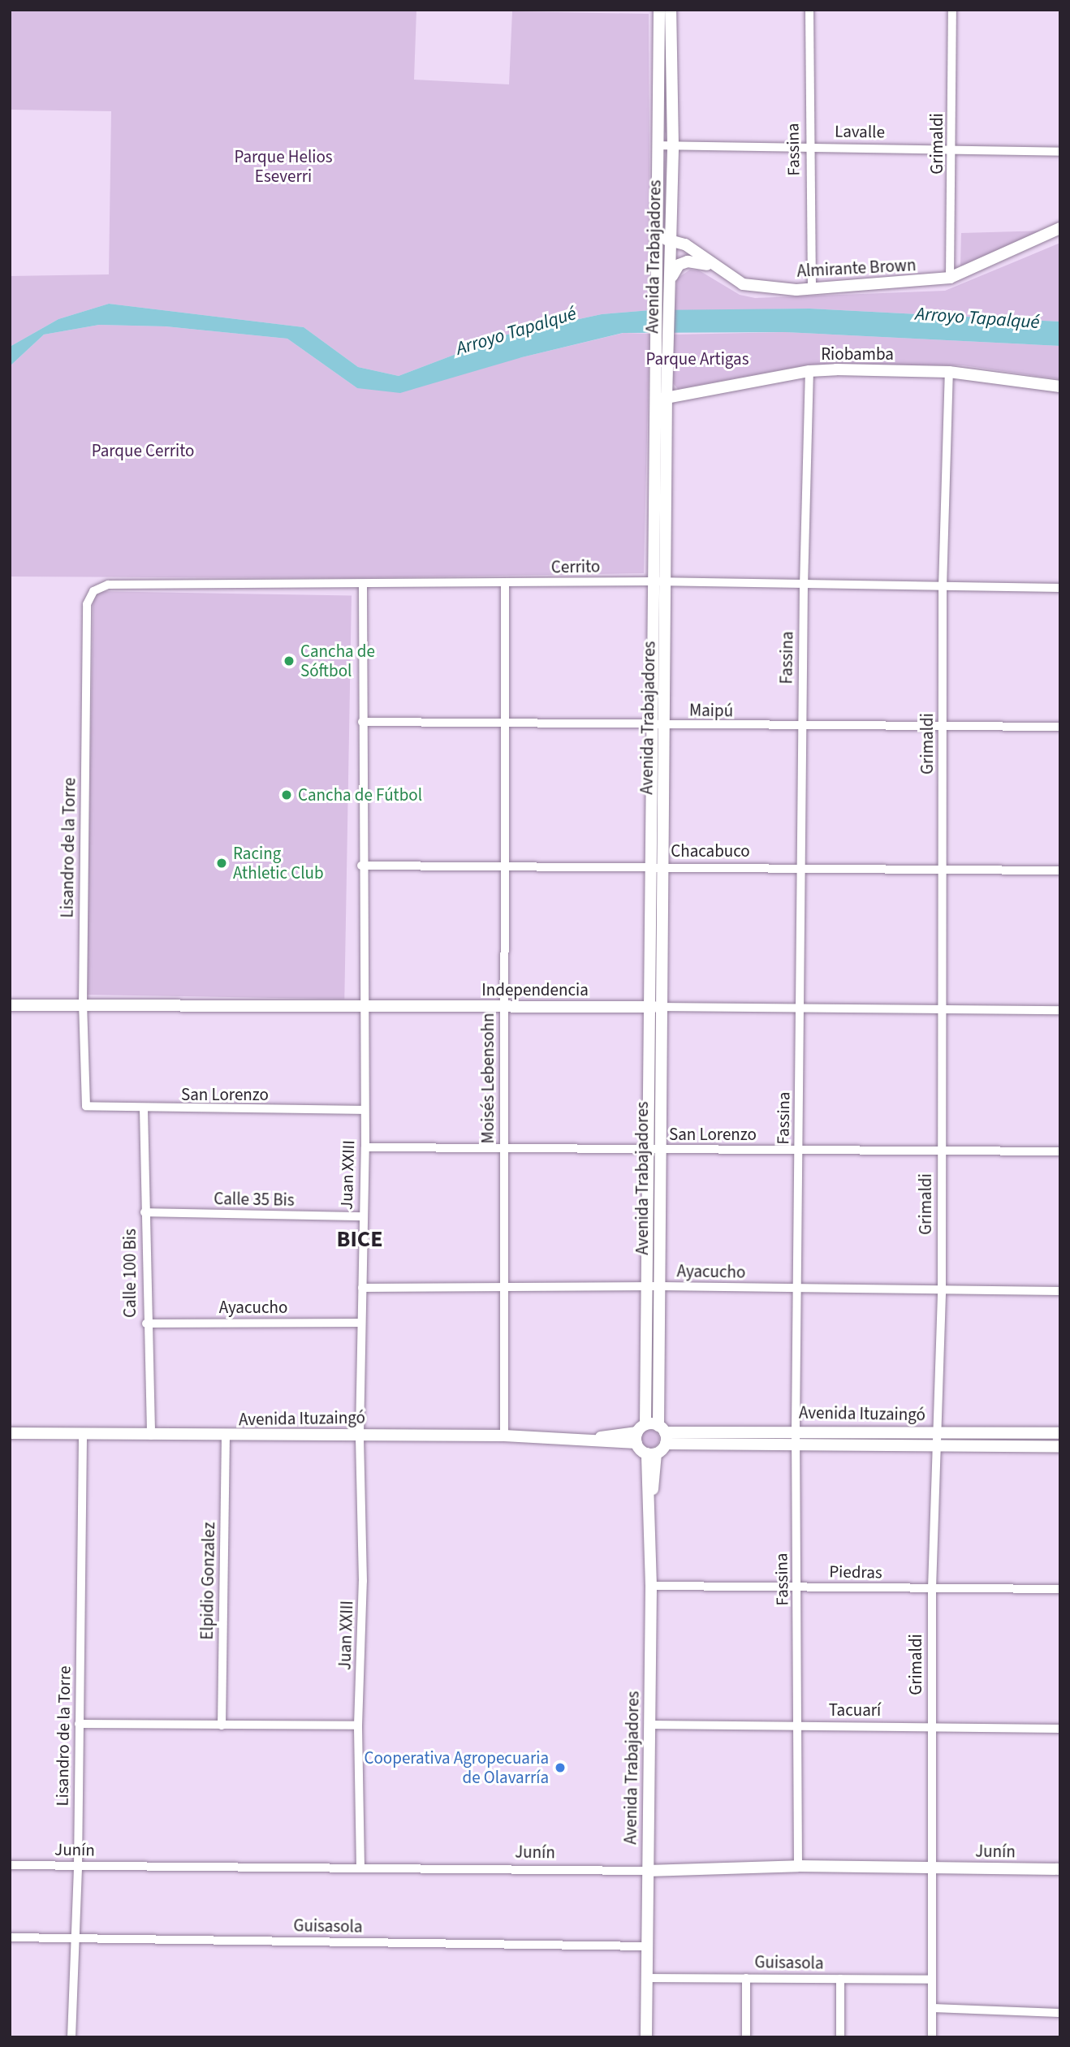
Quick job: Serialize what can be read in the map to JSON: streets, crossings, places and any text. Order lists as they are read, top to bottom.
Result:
{
  "streets": {
    "main road": [
      "Avenida Trabajadores",
      "Almirante Brown",
      "Riobamba",
      "Independencia",
      "Avenida Ituzaingó",
      "Junín"
    ],
    "street": [
      "Lavalle",
      "Grimaldi",
      "Fassina",
      "Cerrito",
      "Maipú",
      "Lisandro de la Torre",
      "Chacabuco",
      "Moisés Lebensohn",
      "San Lorenzo",
      "Juan XXIII",
      "Calle 35 Bis",
      "Ayacucho",
      "Calle 100 Bis",
      "Piedras",
      "Elpidio Gonzalez",
      "Tacuarí",
      "Guisasola"
    ]
  },
  "crossings": [
    ["Lavalle", "Grimaldi"],
    ["Lavalle", "Fassina"],
    ["Lavalle", "Avenida Trabajadores"],
    ["Grimaldi", "Almirante Brown"],
    ["Grimaldi", "Riobamba"],
    ["Grimaldi", "Cerrito"],
    ["Grimaldi", "Maipú"],
    ["Grimaldi", "Chacabuco"],
    ["Grimaldi", "Independencia"],
    ["Grimaldi", "San Lorenzo"],
    ["Grimaldi", "Ayacucho"],
    ["Grimaldi", "Avenida Ituzaingó"],
    ["Grimaldi", "Piedras"],
    ["Grimaldi", "Tacuarí"],
    ["Grimaldi", "Junín"],
    ["Grimaldi", "Guisasola"],
    ["Fassina", "Almirante Brown"],
    ["Fassina", "Riobamba"],
    ["Fassina", "Cerrito"],
    ["Fassina", "Maipú"],
    ["Fassina", "Chacabuco"],
    ["Fassina", "Independencia"],
    ["Fassina", "San Lorenzo"],
    ["Fassina", "Ayacucho"],
    ["Fassina", "Avenida Ituzaingó"],
    ["Fassina", "Piedras"],
    ["Fassina", "Tacuarí"],
    ["Fassina", "Junín"],
    ["Avenida Trabajadores", "Almirante Brown"],
    ["Avenida Trabajadores", "Riobamba"],
    ["Avenida Trabajadores", "Cerrito"],
    ["Avenida Trabajadores", "Maipú"],
    ["Avenida Trabajadores", "Chacabuco"],
    ["Avenida Trabajadores", "Independencia"],
    ["Avenida Trabajadores", "San Lorenzo"],
    ["Avenida Trabajadores", "Ayacucho"],
    ["Avenida Trabajadores", "Avenida Ituzaingó"],
    ["Avenida Trabajadores", "Piedras"],
    ["Avenida Trabajadores", "Tacuarí"],
    ["Avenida Trabajadores", "Junín"],
    ["Avenida Trabajadores", "Guisasola"],
    ["Cerrito", "Lisandro de la Torre"],
    ["Cerrito", "Moisés Lebensohn"],
    ["Cerrito", "Juan XXIII"],
    ["Maipú", "Moisés Lebensohn"],
    ["Maipú", "Juan XXIII"],
    ["Lisandro de la Torre", "Independencia"],
    ["Lisandro de la Torre", "San Lorenzo"],
    ["Lisandro de la Torre", "Avenida Ituzaingó"],
    ["Lisandro de la Torre", "Junín"],
    ["Lisandro de la Torre", "Guisasola"],
    ["Chacabuco", "Moisés Lebensohn"],
    ["Chacabuco", "Juan XXIII"],
    ["Independencia", "Moisés Lebensohn"],
    ["Independencia", "Juan XXIII"],
    ["Moisés Lebensohn", "San Lorenzo"],
    ["Moisés Lebensohn", "Ayacucho"],
    ["Moisés Lebensohn", "Avenida Ituzaingó"],
    ["San Lorenzo", "Juan XXIII"],
    ["San Lorenzo", "Calle 100 Bis"],
    ["Juan XXIII", "Calle 35 Bis"],
    ["Juan XXIII", "Ayacucho"],
    ["Juan XXIII", "Avenida Ituzaingó"],
    ["Juan XXIII", "Junín"],
    ["Calle 35 Bis", "Calle 100 Bis"],
    ["Ayacucho", "Calle 100 Bis"],
    ["Calle 100 Bis", "Avenida Ituzaingó"],
    ["Avenida Ituzaingó", "Elpidio Gonzalez"]
  ],
  "districts": ["BICE"],
  "water": ["Arroyo Tapalqué"],
  "parks": ["Parque Helios Eseverri", "Parque Artigas", "Parque Cerrito"],
  "places": [
    "Cancha de Sóftbol",
    "Cancha de Fútbol",
    "Racing Athletic Club",
    "Cooperativa Agropecuaria de Olavarría"
  ]
}
